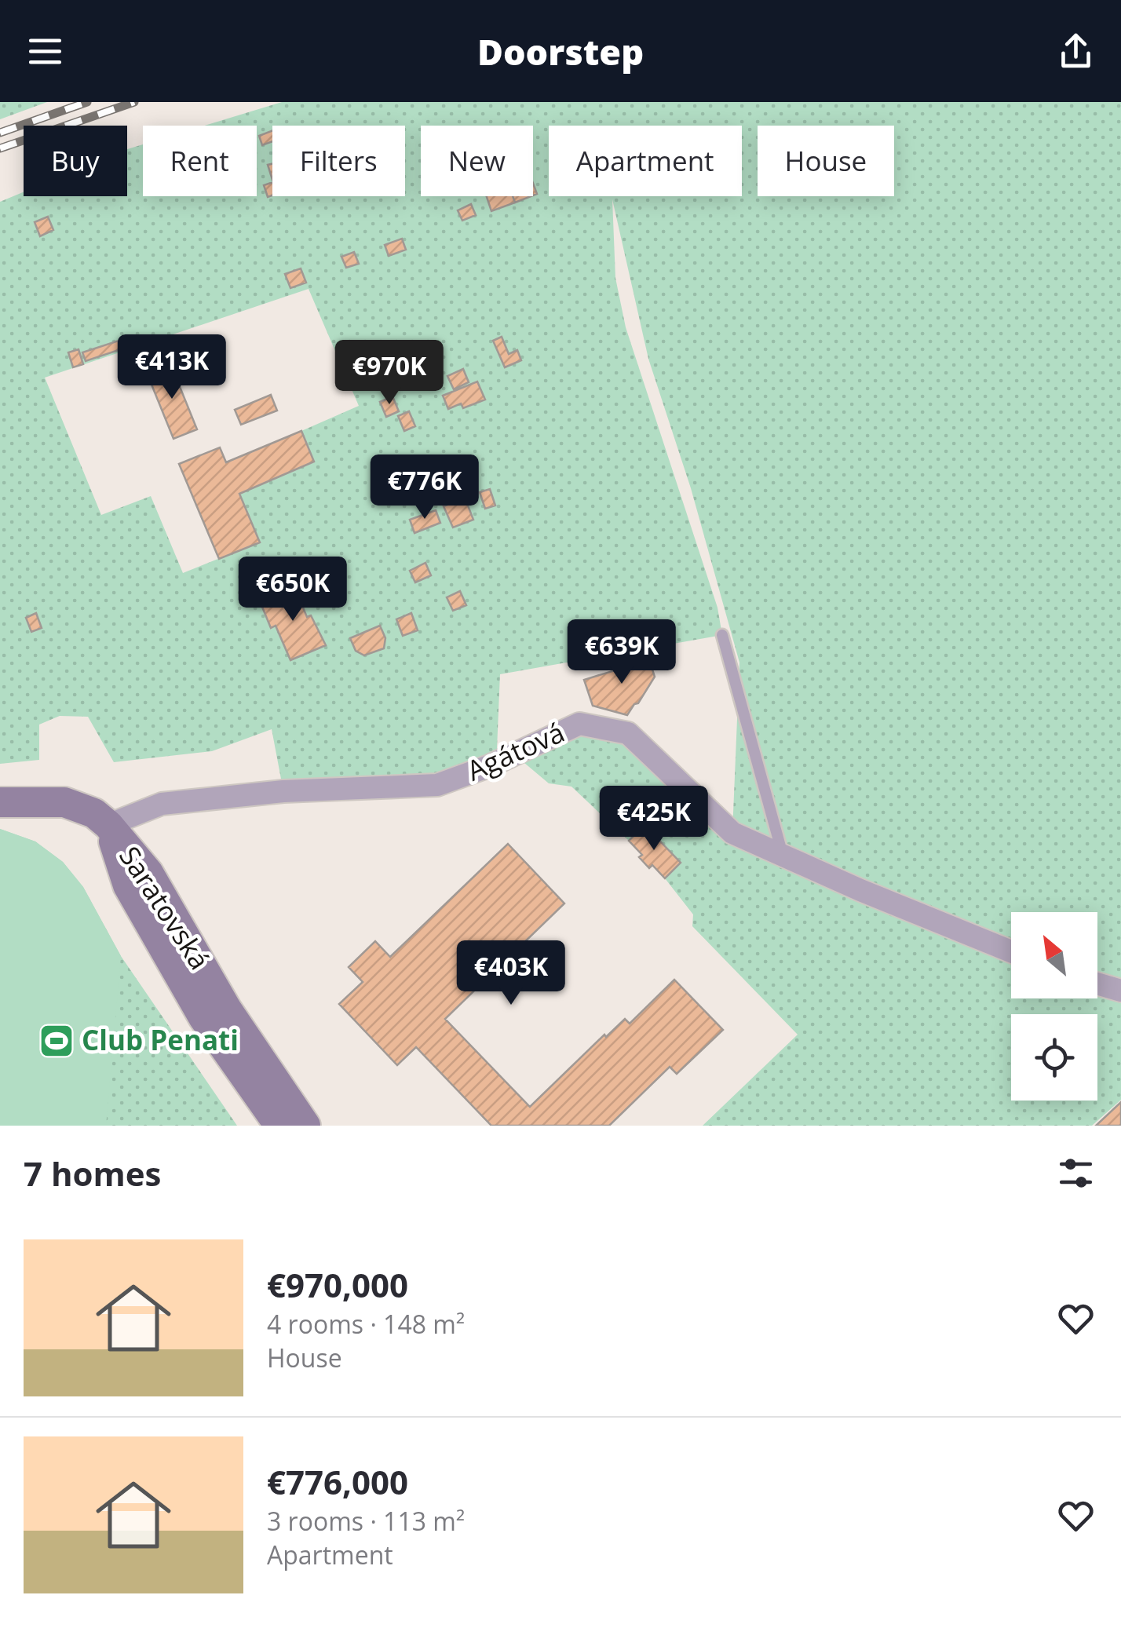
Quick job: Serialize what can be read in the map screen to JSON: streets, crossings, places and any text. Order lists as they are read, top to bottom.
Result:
{
  "streets": {
    "main road": ["Saratovská"],
    "street": ["Agátová"]
  },
  "crossings": [
    ["Agátová", "Saratovská"]
  ],
  "places": {
    "sports": ["Club Penati"]
  },
  "north": "top left",
  "page": {
    "header": "Doorstep",
    "chip": [
      "Buy",
      "Rent",
      "Filters",
      "New",
      "Apartment",
      "House"
    ],
    "price": [
      "€413K",
      "€970K",
      "€776K",
      "€650K",
      "€639K",
      "€425K",
      "€403K"
    ],
    "heading": "7 homes",
    "list": [
      {
        "name": "€970,000",
        "note": "4 rooms · 148 m² · House"
      },
      {
        "name": "€776,000",
        "note": "3 rooms · 113 m² · Apartment"
      }
    ]
  }
}
